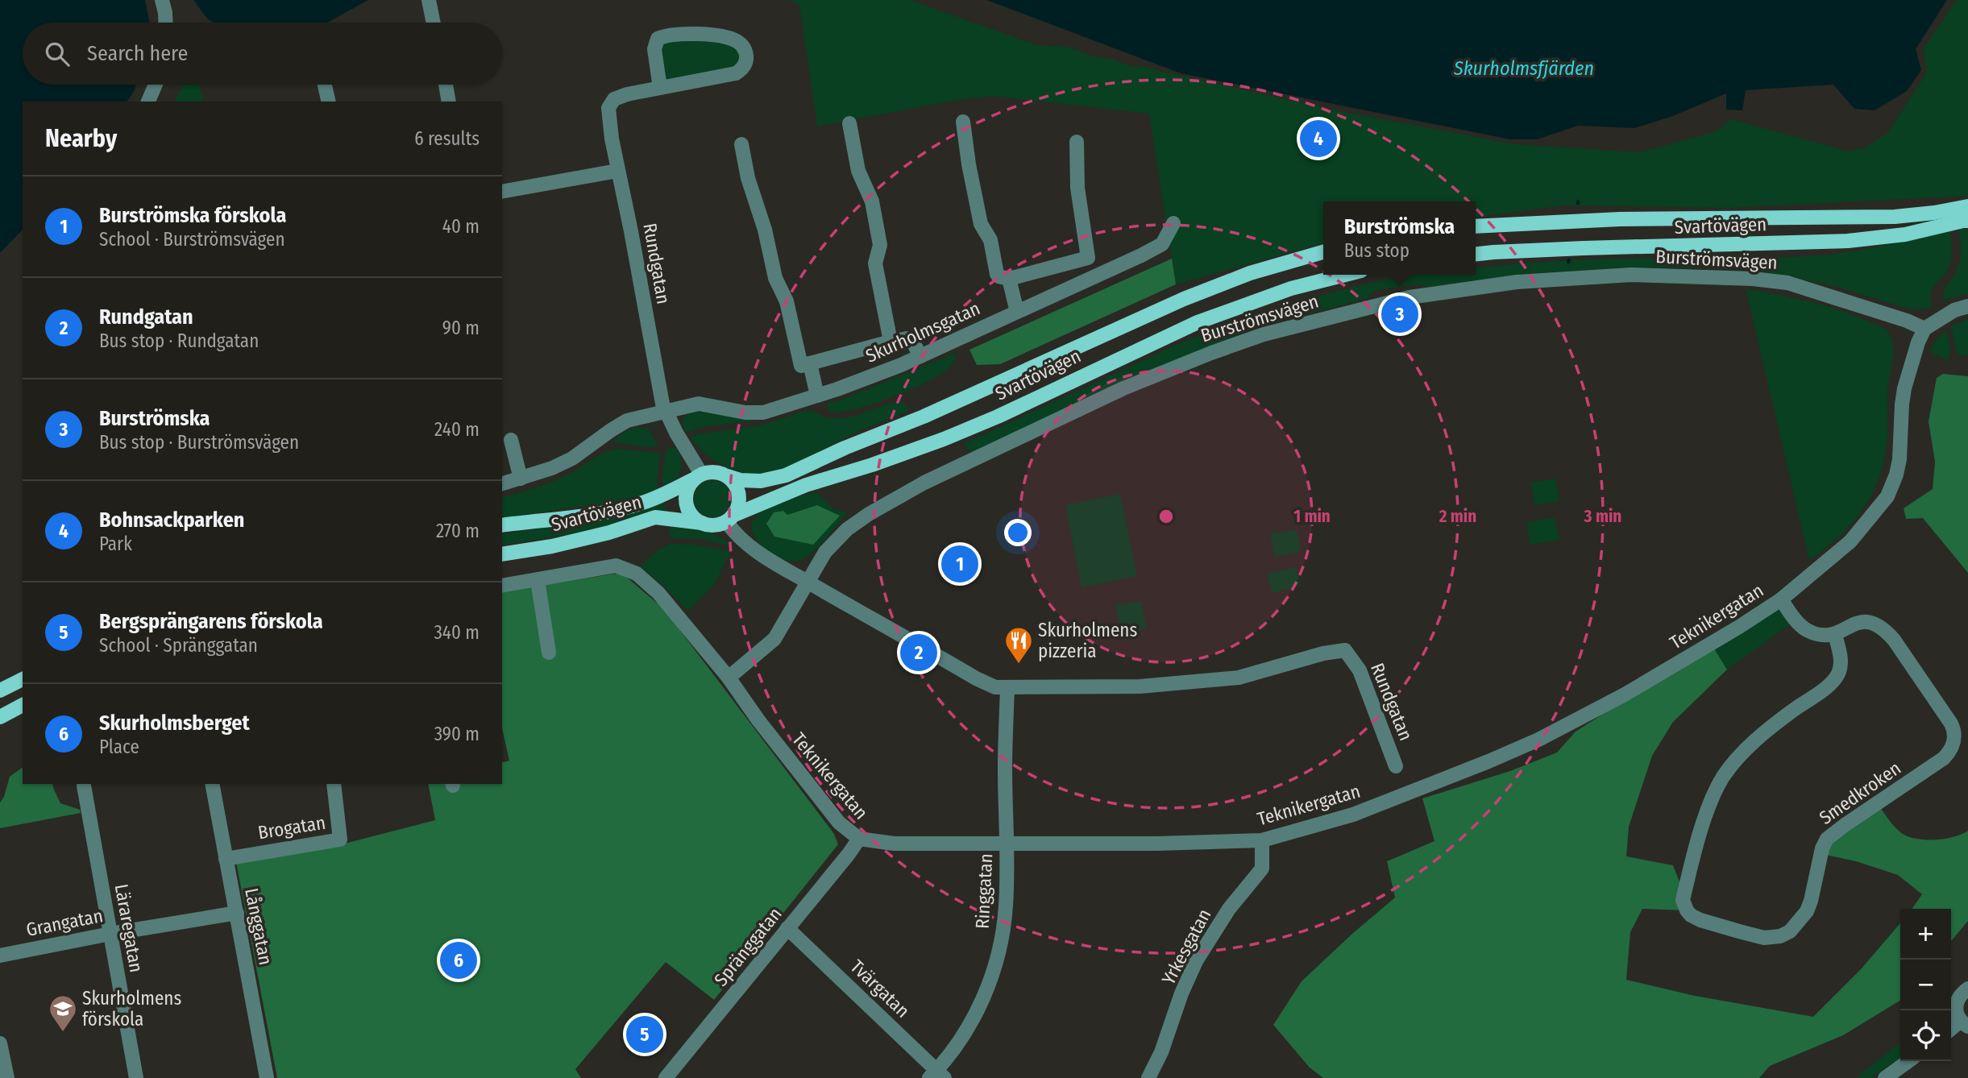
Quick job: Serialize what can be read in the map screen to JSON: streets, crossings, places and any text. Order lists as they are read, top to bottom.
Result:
{
  "streets": {
    "main road": ["Svartövägen"],
    "street": [
      "Burströmsvägen",
      "Rundgatan",
      "Skurholmsgatan",
      "Teknikergatan",
      "Smedkroken",
      "Brogatan",
      "Ringgatan",
      "Grangatan",
      "Långgatan",
      "Läraregatan",
      "Spränggatan",
      "Yrkesgatan",
      "Tvärgatan"
    ]
  },
  "crossings": [
    ["Svartövägen", "Rundgatan"],
    ["Burströmsvägen", "Rundgatan"],
    ["Burströmsvägen", "Teknikergatan"],
    ["Rundgatan", "Skurholmsgatan"],
    ["Rundgatan", "Ringgatan"],
    ["Teknikergatan", "Ringgatan"],
    ["Teknikergatan", "Spränggatan"],
    ["Teknikergatan", "Yrkesgatan"],
    ["Brogatan", "Långgatan"],
    ["Ringgatan", "Tvärgatan"],
    ["Grangatan", "Långgatan"],
    ["Grangatan", "Läraregatan"],
    ["Spränggatan", "Tvärgatan"]
  ],
  "water": ["Skurholmsfjärden"],
  "places": {
    "restaurant": ["Skurholmens pizzeria"],
    "school or university": ["Skurholmens förskola"]
  },
  "page": {
    "search": "Search here",
    "heading": ["Nearby", "6 results"],
    "pins": [
      "4",
      "3",
      "1",
      "2",
      "6",
      "5"
    ],
    "list": [
      {
        "mark": "1",
        "name": "Burströmska förskola",
        "note": "School · Burströmsvägen",
        "value": "40 m"
      },
      {
        "mark": "2",
        "name": "Rundgatan",
        "note": "Bus stop · Rundgatan",
        "value": "90 m"
      },
      {
        "mark": "3",
        "name": "Burströmska",
        "note": "Bus stop · Burströmsvägen",
        "value": "240 m"
      },
      {
        "mark": "4",
        "name": "Bohnsackparken",
        "note": "Park",
        "value": "270 m"
      },
      {
        "mark": "5",
        "name": "Bergsprängarens förskola",
        "note": "School · Spränggatan",
        "value": "340 m"
      },
      {
        "mark": "6",
        "name": "Skurholmsberget",
        "note": "Place",
        "value": "390 m"
      }
    ],
    "popup": ["Burströmska", "Bus stop"],
    "map_buttons": ["+", "−"]
  },
  "rings": ["1 min", "2 min", "3 min"]
}
